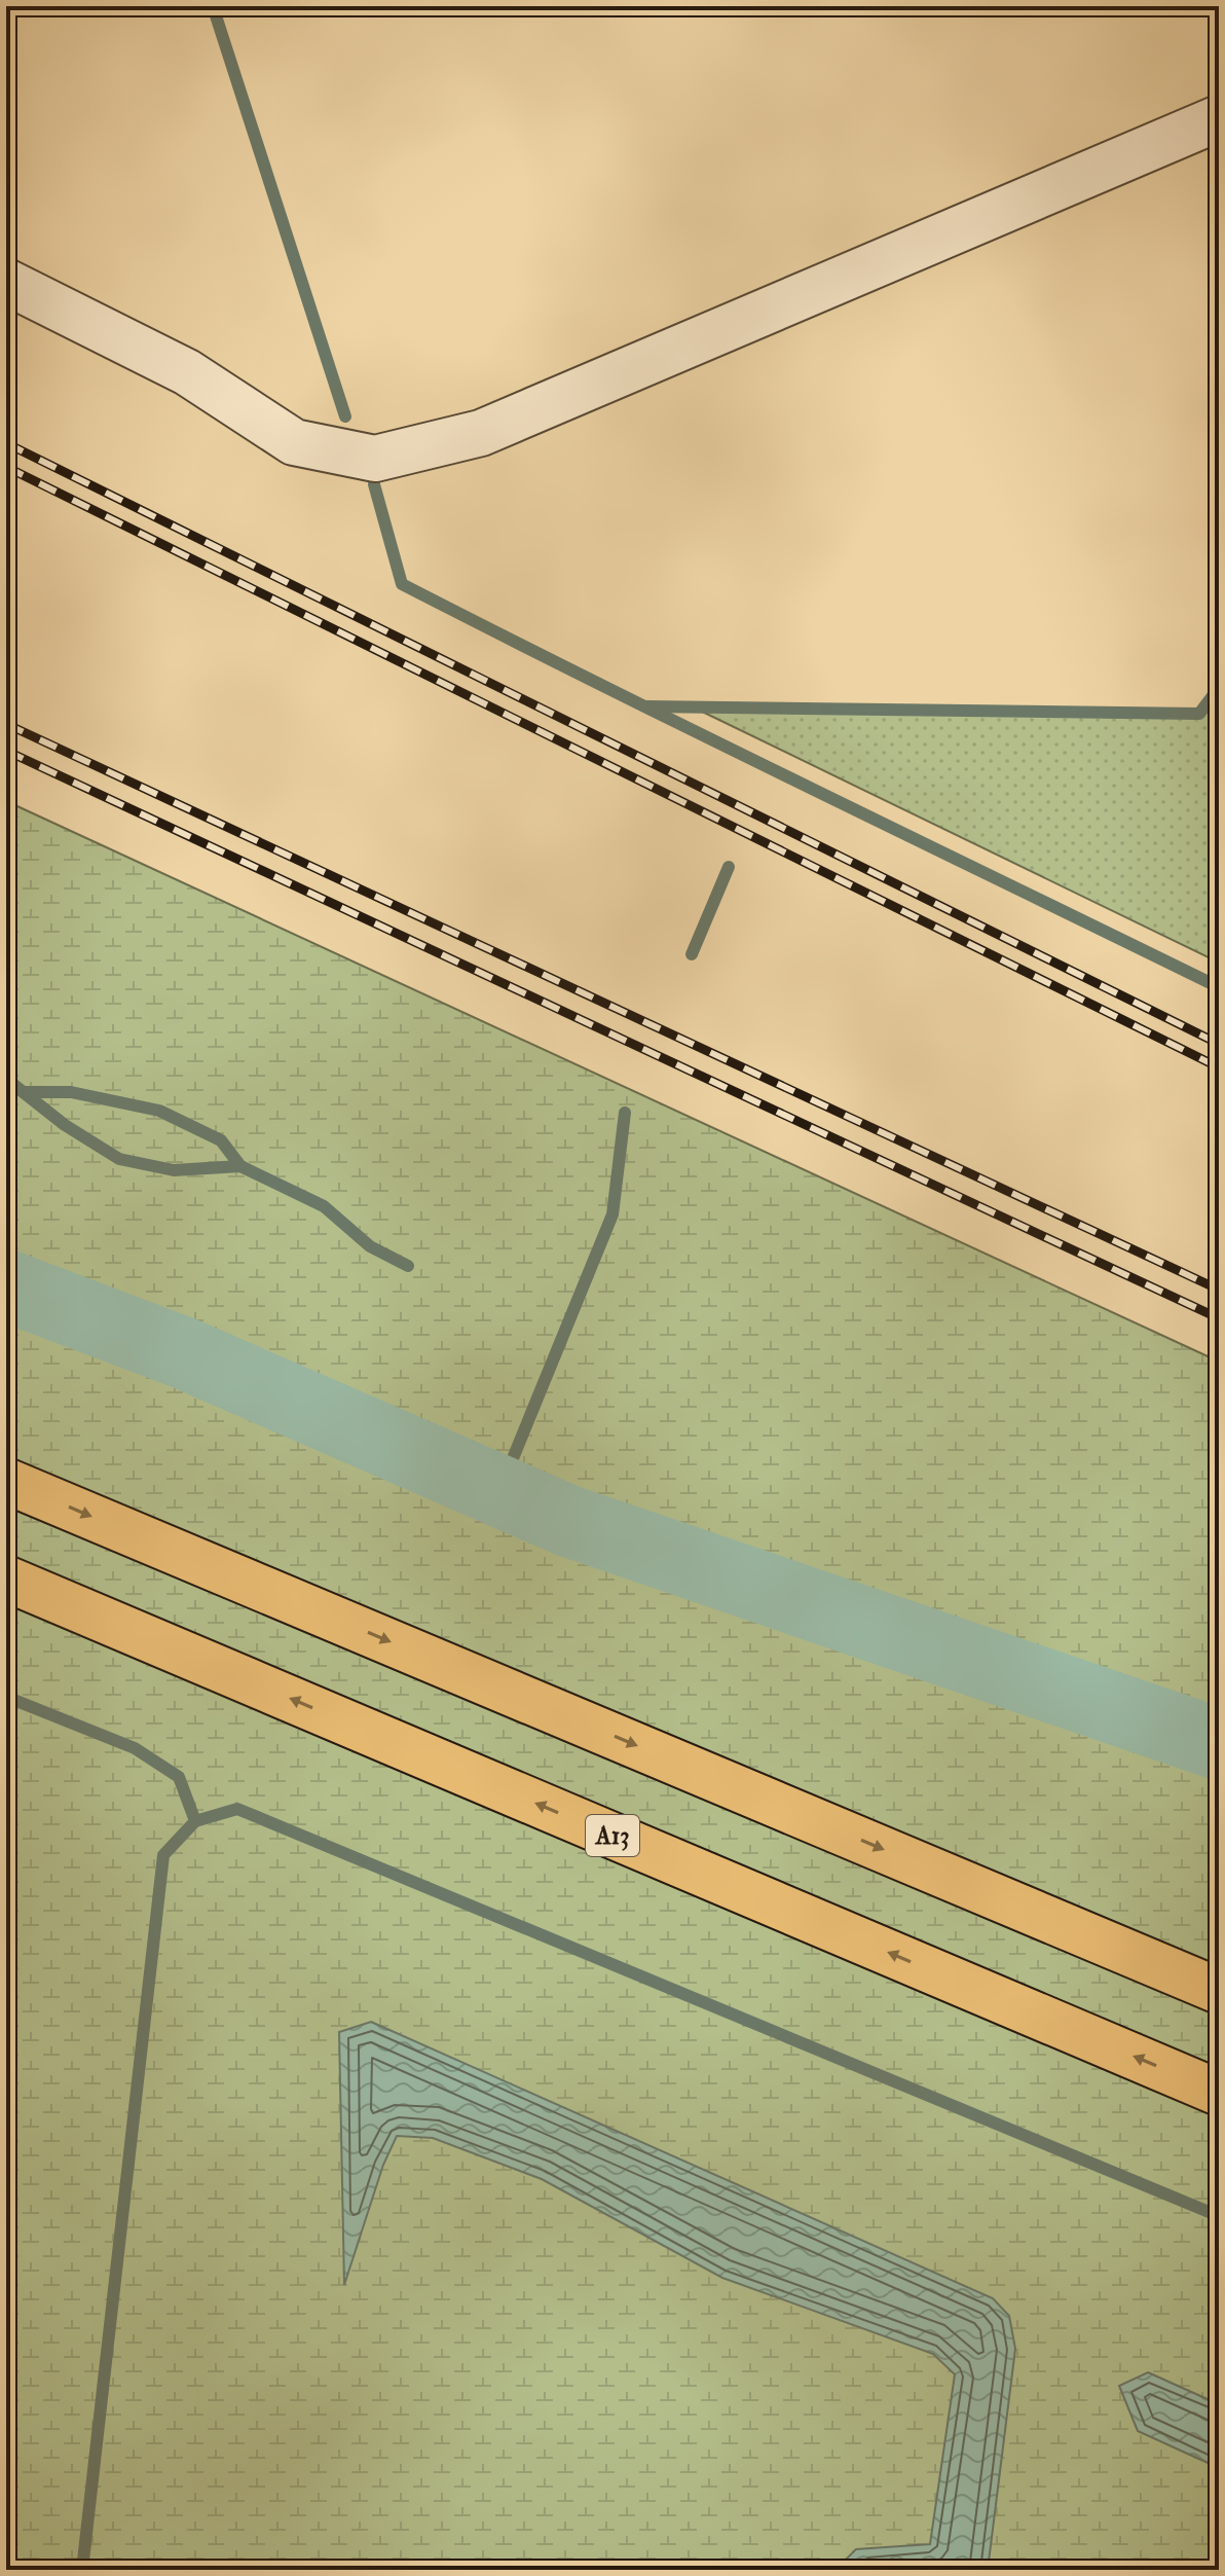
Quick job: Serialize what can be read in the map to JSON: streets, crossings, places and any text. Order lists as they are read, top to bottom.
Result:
{
  "streets": {
    "highway": ["A13"]
  }
}
